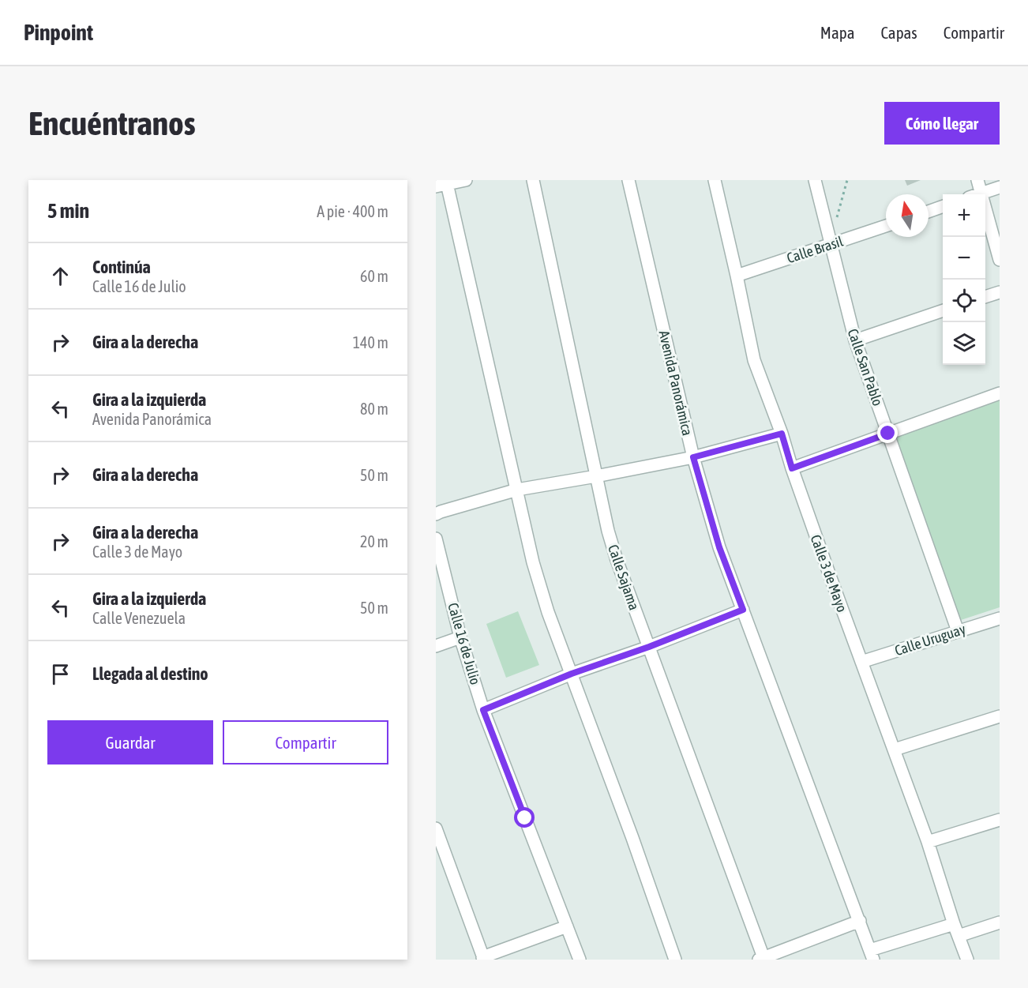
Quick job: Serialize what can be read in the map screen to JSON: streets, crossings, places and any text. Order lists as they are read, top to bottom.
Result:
{
  "streets": {
    "street": [
      "Calle Brasil",
      "Calle San Pablo",
      "Avenida Panorámica",
      "Calle 3 de Mayo",
      "Calle Sajama",
      "Calle Uruguay",
      "Calle 16 de Julio"
    ]
  },
  "crossings": [
    ["Calle Brasil", "Calle San Pablo"],
    ["Calle Brasil", "Calle 3 de Mayo"],
    ["Calle San Pablo", "Calle Uruguay"],
    ["Calle 3 de Mayo", "Calle Uruguay"]
  ],
  "north": "top",
  "page": {
    "header": "Pinpoint",
    "nav": ["Mapa", "Capas", "Compartir"],
    "buttons": [
      "Cómo llegar",
      ["Guardar", "Compartir"]
    ],
    "title": "Encuéntranos",
    "heading": ["5 min", "A pie · 400 m"],
    "map_buttons": ["+", "−"],
    "list": [
      ["Continúa", "Calle 16 de Julio", "60 m"],
      ["Gira a la derecha", "140 m"],
      ["Gira a la izquierda", "Avenida Panorámica", "80 m"],
      ["Gira a la derecha", "50 m"],
      ["Gira a la derecha", "Calle 3 de Mayo", "20 m"],
      ["Gira a la izquierda", "Calle Venezuela", "50 m"],
      "Llegada al destino"
    ]
  }
}
